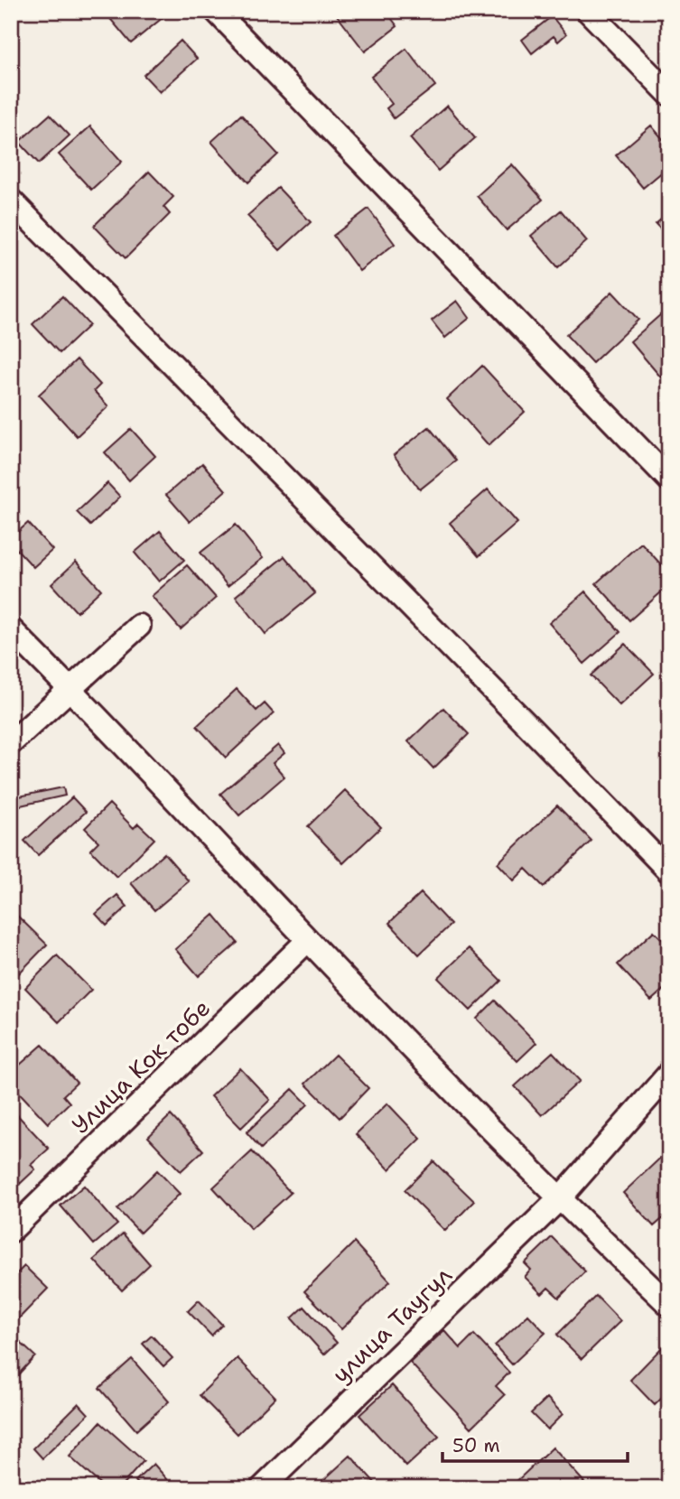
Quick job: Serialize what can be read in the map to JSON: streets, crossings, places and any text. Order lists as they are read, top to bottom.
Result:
{
  "streets": {
    "street": ["Улица Кок тобе", "улица Таугул"]
  },
  "scale_bar": "50 m"
}
